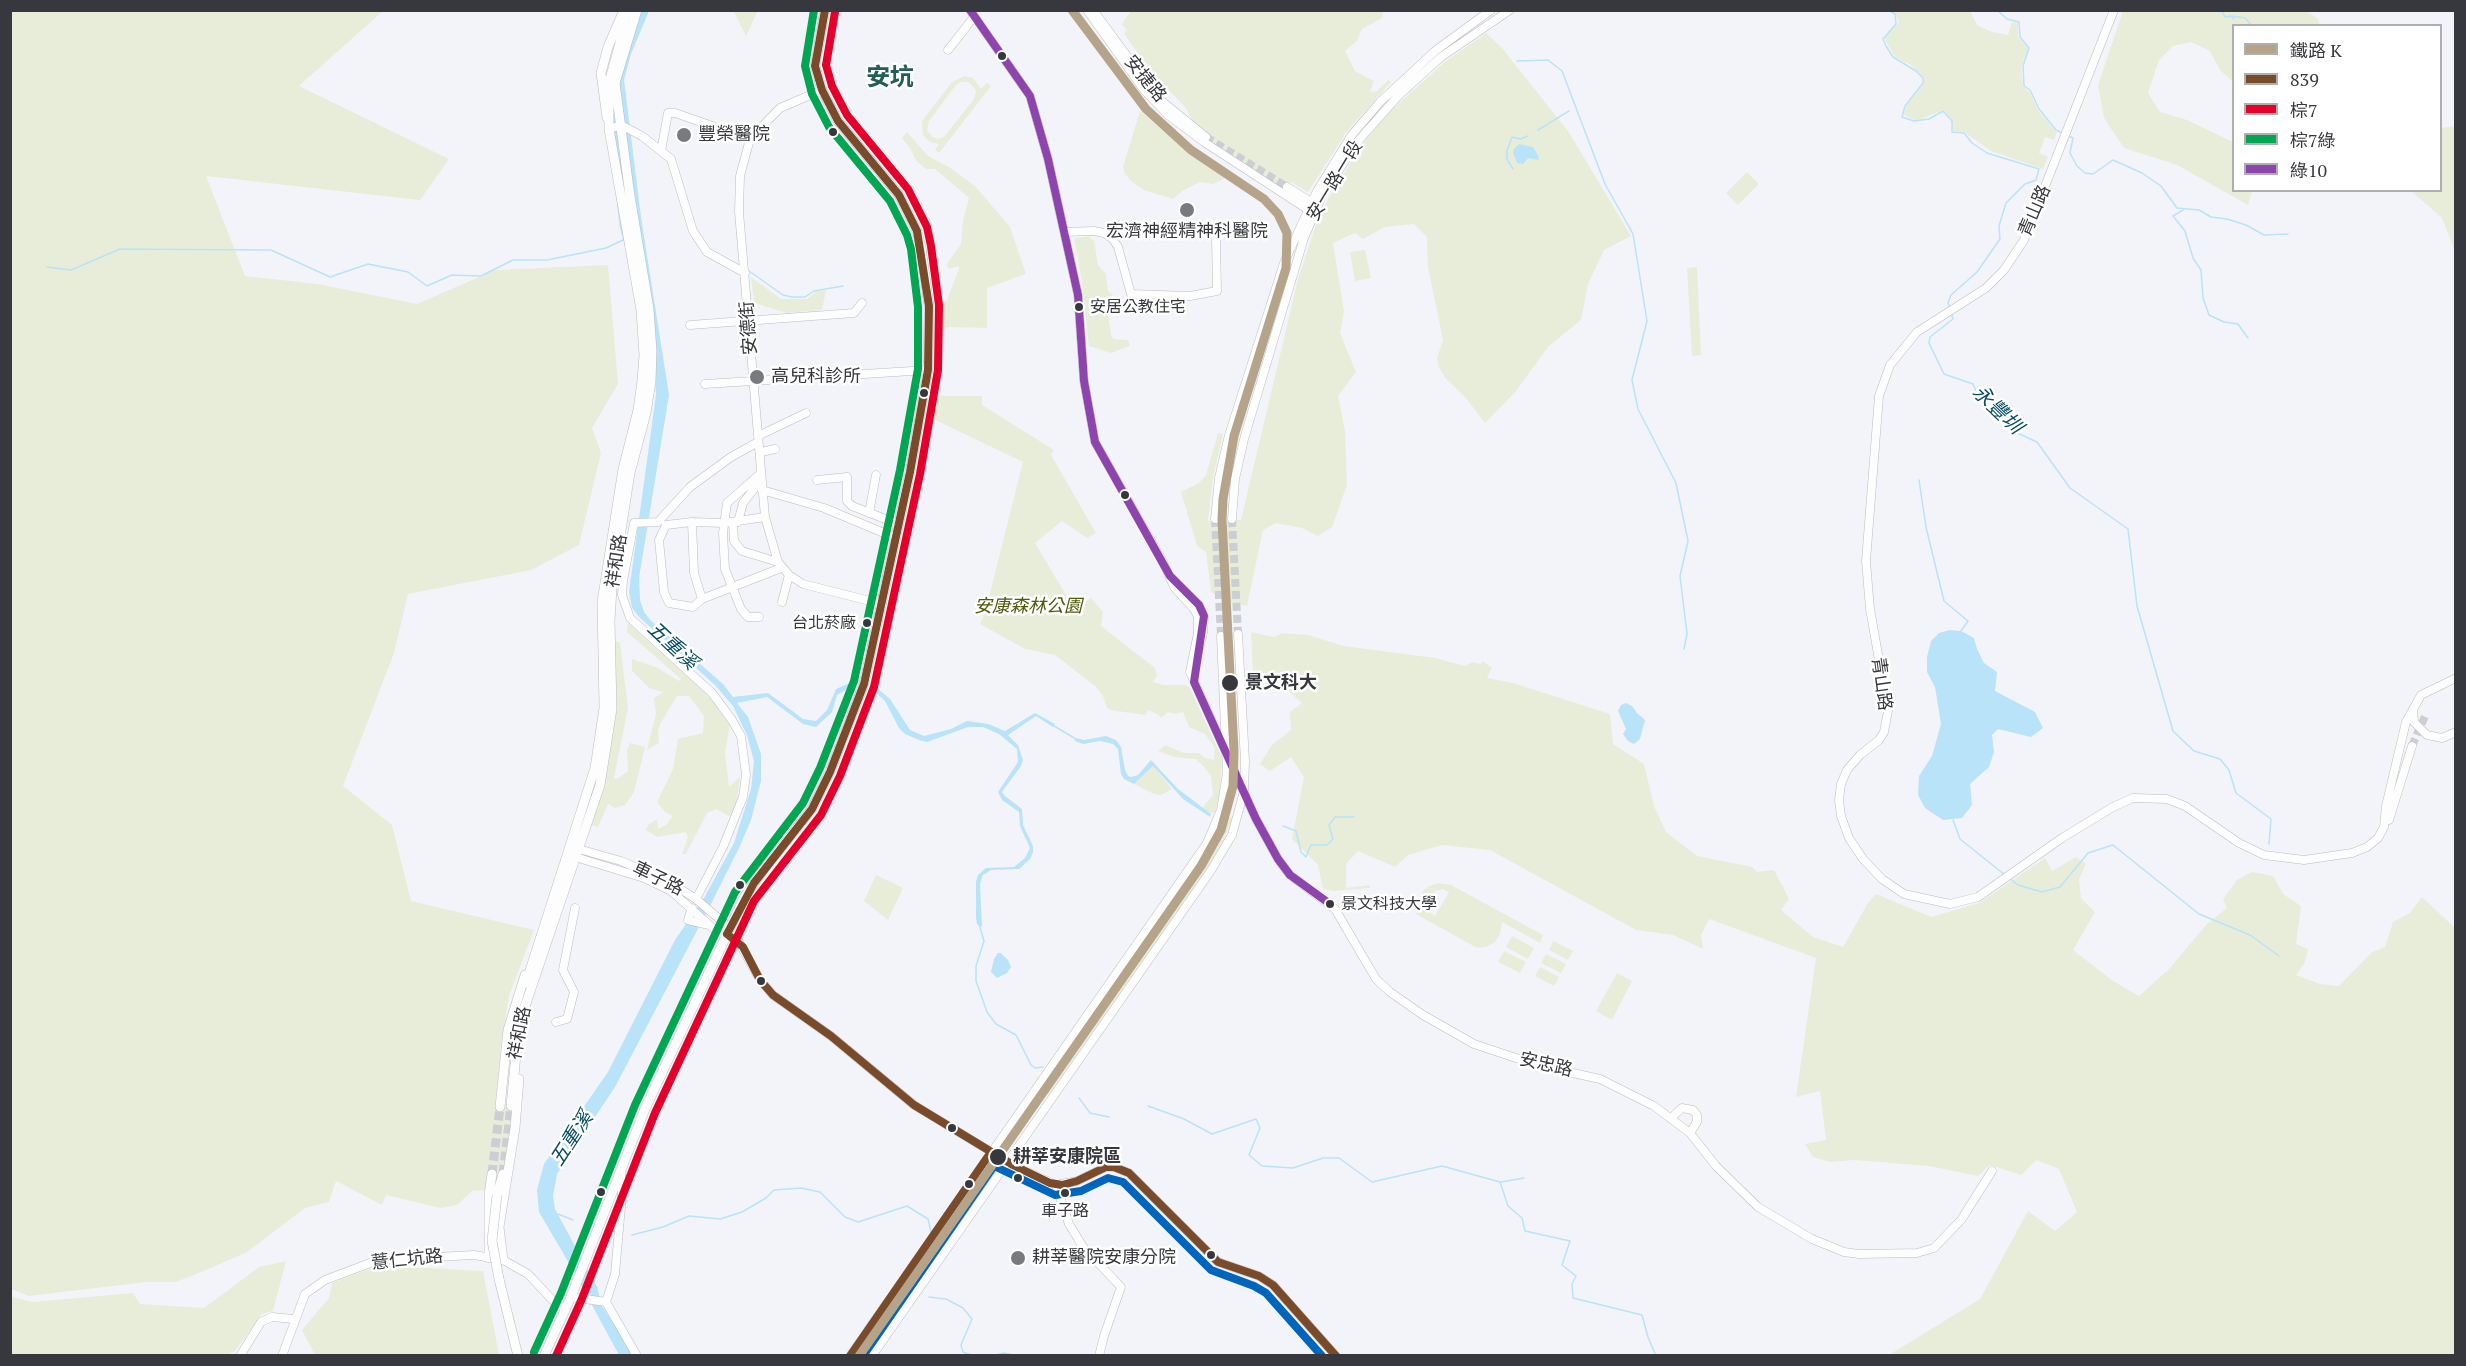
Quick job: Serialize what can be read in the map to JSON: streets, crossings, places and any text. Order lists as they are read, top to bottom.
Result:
{
  "streets": {
    "main road": ["祥和路"],
    "street": [
      "安捷路",
      "安一路一段",
      "青山路",
      "安德街",
      "車子路",
      "安忠路",
      "薏仁坑路"
    ]
  },
  "crossings": [
    ["安捷路", "安一路一段"],
    ["祥和路", "車子路"]
  ],
  "districts": ["安坑"],
  "water": ["永豐圳", "五重溪"],
  "parks": ["安康森林公園"],
  "places": [
    "豐榮醫院",
    "宏濟神經精神科醫院",
    "安居公教住宅",
    "高兒科診所",
    "台北菸廠",
    "景文科大",
    "景文科技大學",
    "耕莘安康院區",
    "車子路",
    "耕莘醫院安康分院"
  ],
  "lines": [
    "rail line K",
    "transit line 839",
    "transit line 棕7綠",
    "transit line 綠10",
    "transit line 棕7"
  ],
  "legend": [
    "鐵路 K",
    "839",
    "棕7",
    "棕7綠",
    "綠10"
  ]
}
